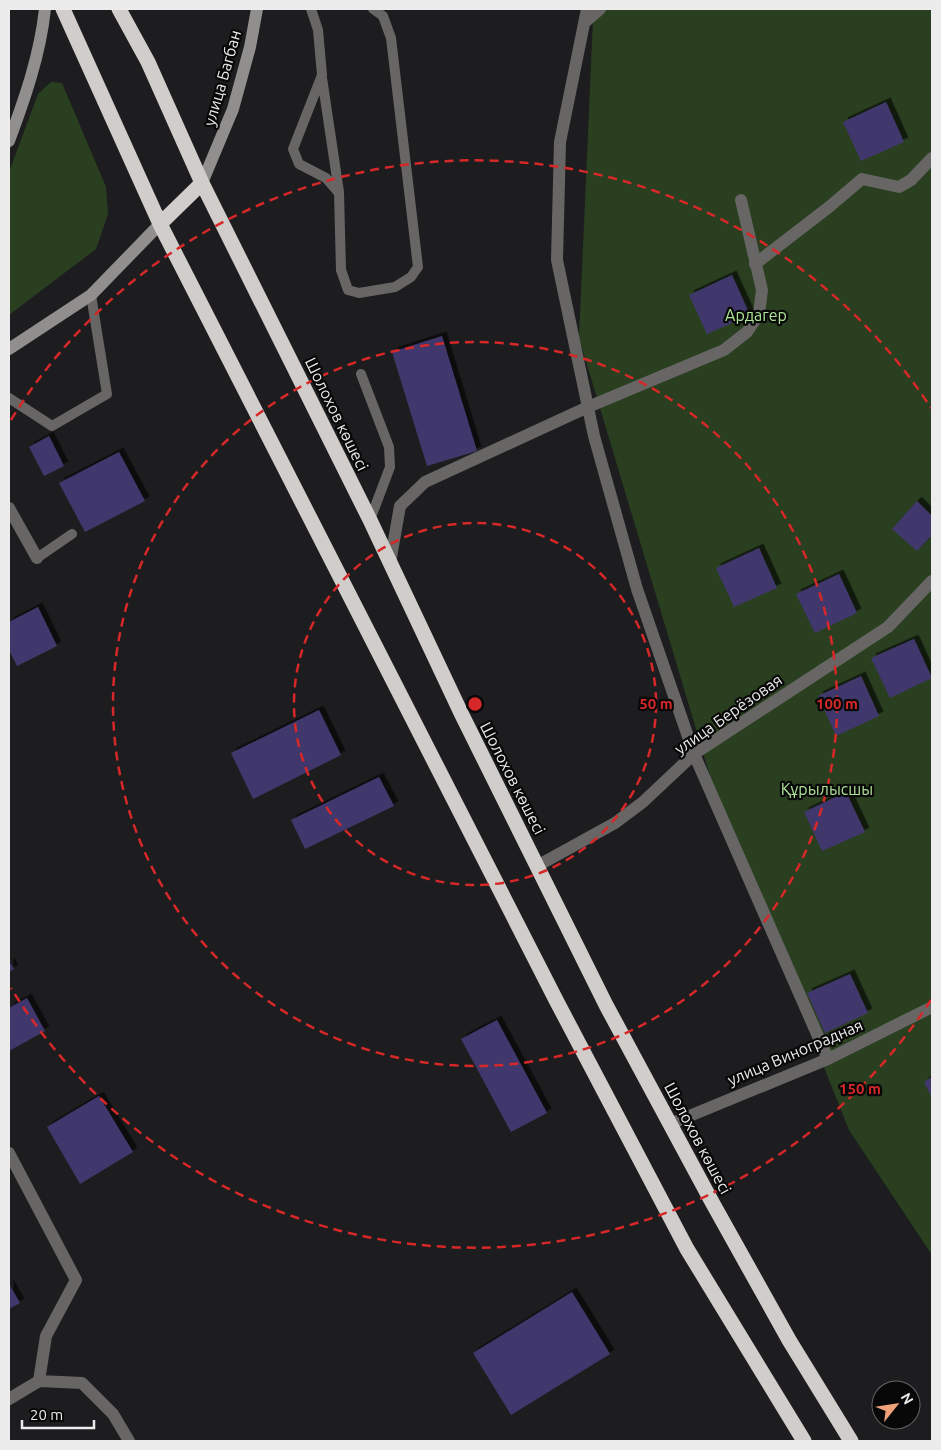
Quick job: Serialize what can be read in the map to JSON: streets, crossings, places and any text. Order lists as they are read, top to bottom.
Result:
{
  "streets": {
    "highway": ["Шолохов көшесі"],
    "street": ["улица Багбан", "улица Берёзовая", "улица Виноградная"]
  },
  "crossings": [
    ["улица Багбан", "Шолохов көшесі"],
    ["Шолохов көшесі", "улица Берёзовая"],
    ["Шолохов көшесі", "улица Виноградная"]
  ],
  "parks": ["Ардагер", "Құрылысшы"],
  "scale_bar": "20 m",
  "north": "top right",
  "rings": ["50 m", "100 m", "150 m"]
}
